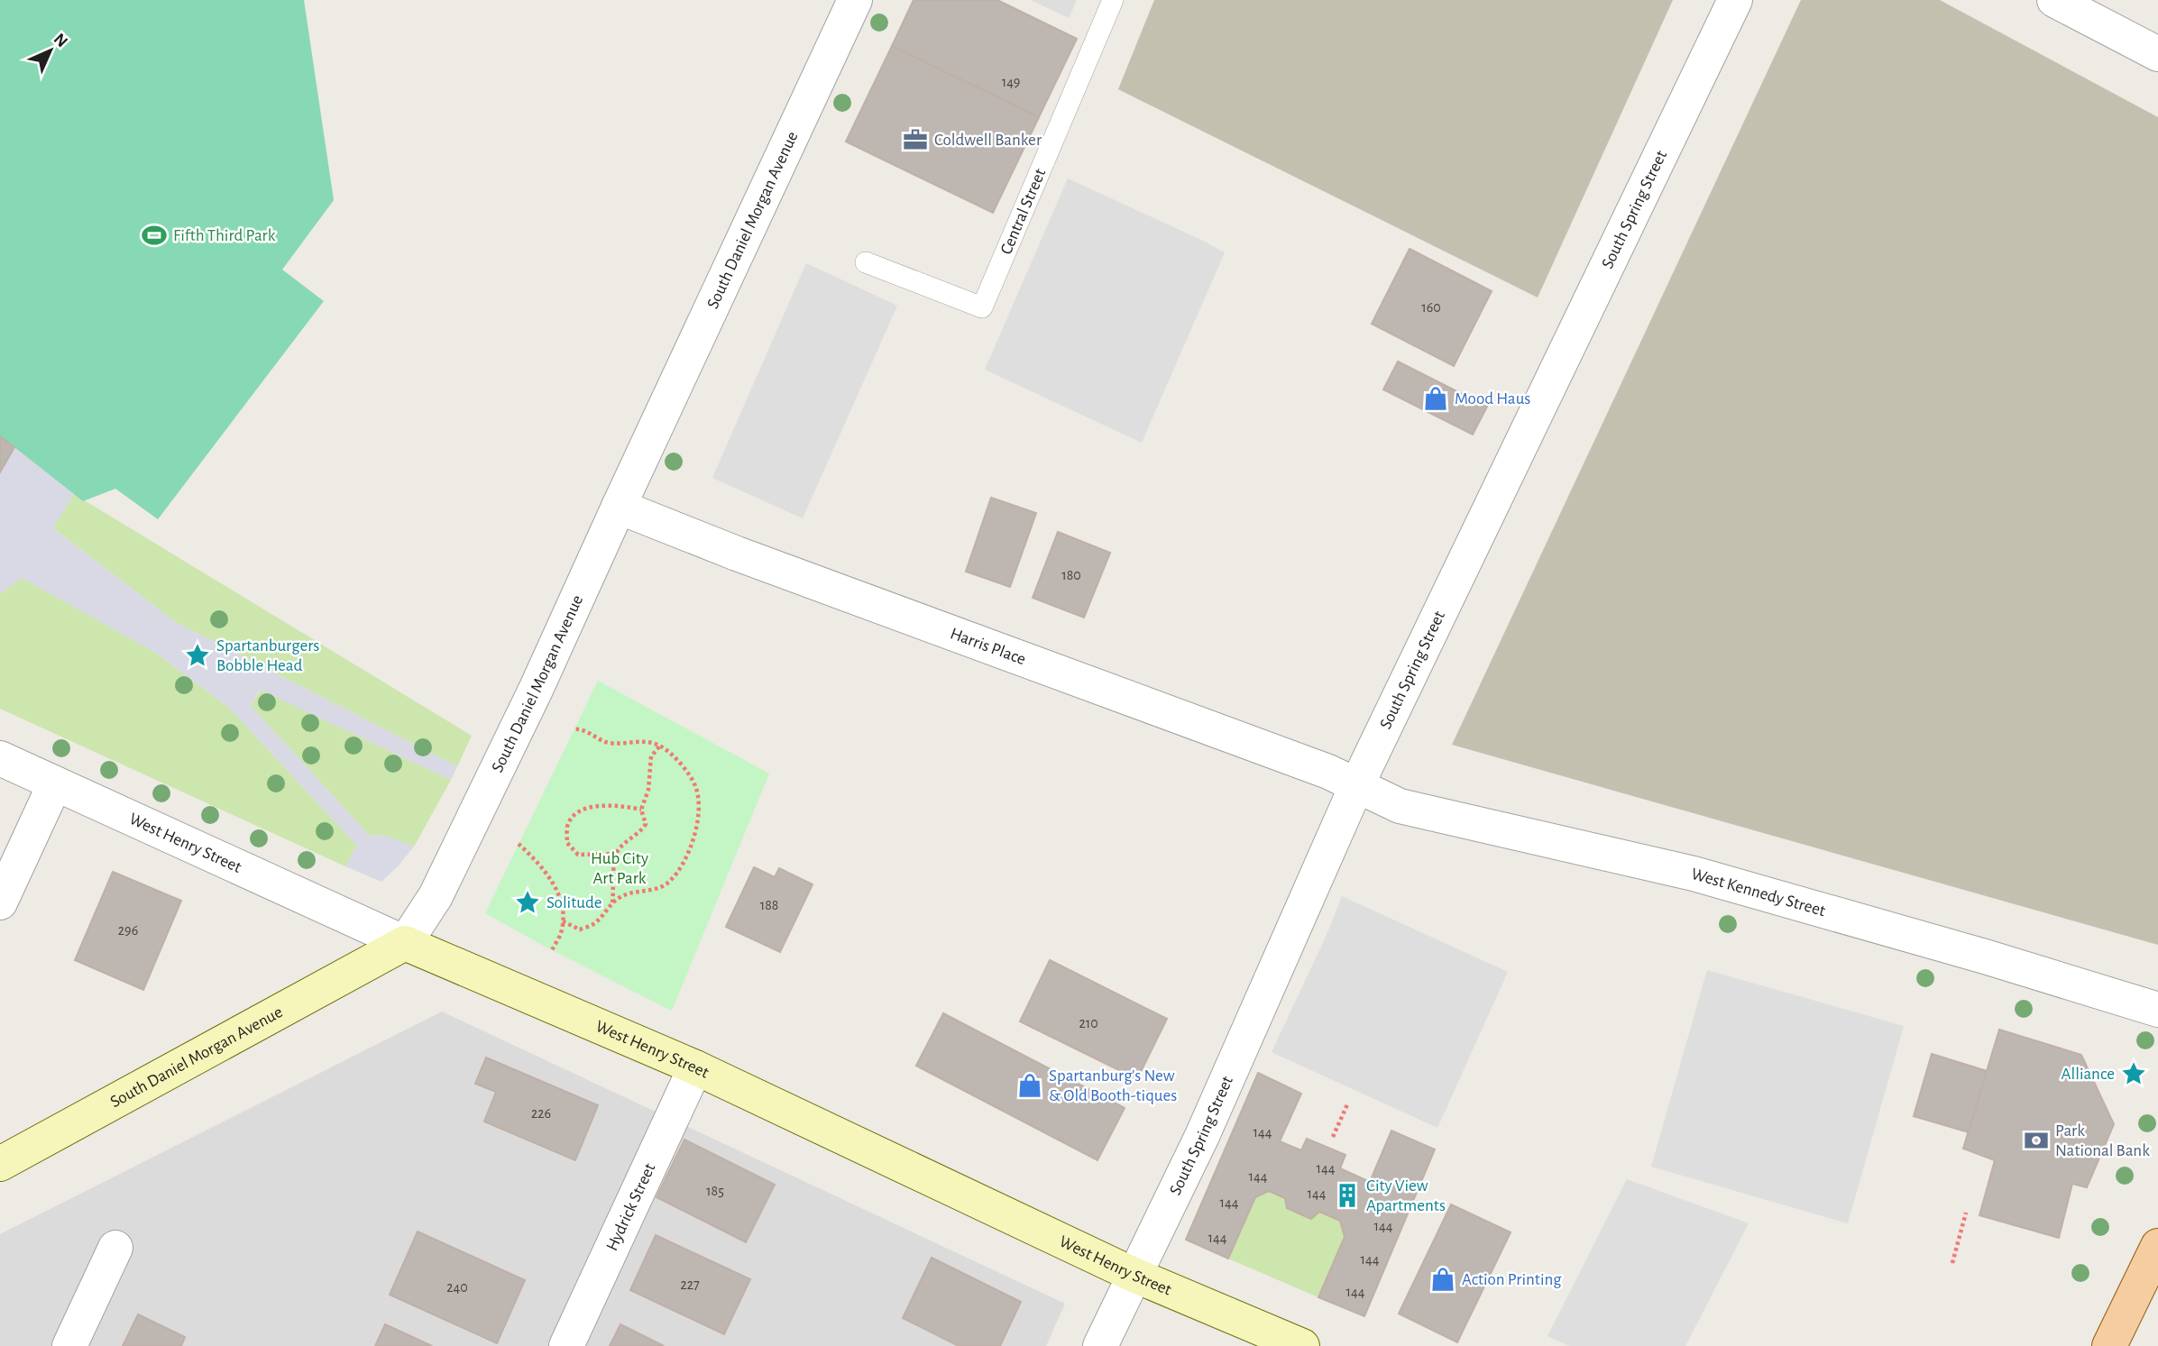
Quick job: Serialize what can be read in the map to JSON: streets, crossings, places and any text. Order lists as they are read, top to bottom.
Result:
{
  "streets": {
    "main road": ["South Daniel Morgan Avenue", "West Henry Street"],
    "street": [
      "South Spring Street",
      "Harris Place",
      "West Kennedy Street",
      "Hydrick Street"
    ],
    "lane": ["Central Street"]
  },
  "crossings": [
    ["South Spring Street", "Harris Place"],
    ["South Spring Street", "West Henry Street"],
    ["South Spring Street", "West Kennedy Street"],
    ["South Daniel Morgan Avenue", "Harris Place"],
    ["South Daniel Morgan Avenue", "West Henry Street"],
    ["Harris Place", "West Kennedy Street"],
    ["West Henry Street", "Hydrick Street"]
  ],
  "parks": ["Hub City Art Park"],
  "places": {
    "office": ["Coldwell Banker"],
    "sports": ["Fifth Third Park"],
    "shop": ["Mood Haus", "Spartanburg's New & Old Booth-tiques", "Action Printing"],
    "place": ["Spartanburgers Bobble Head", "Solitude", "Alliance"],
    "bank": ["Park National Bank"],
    "building": ["City View Apartments"]
  },
  "house_numbers": [
    "149",
    "160",
    "180",
    "188",
    "296",
    "210",
    "226",
    "144",
    "144",
    "144",
    "185",
    "144",
    "144",
    "144",
    "144",
    "144",
    "227",
    "240",
    "144"
  ],
  "north": "top right"
}
